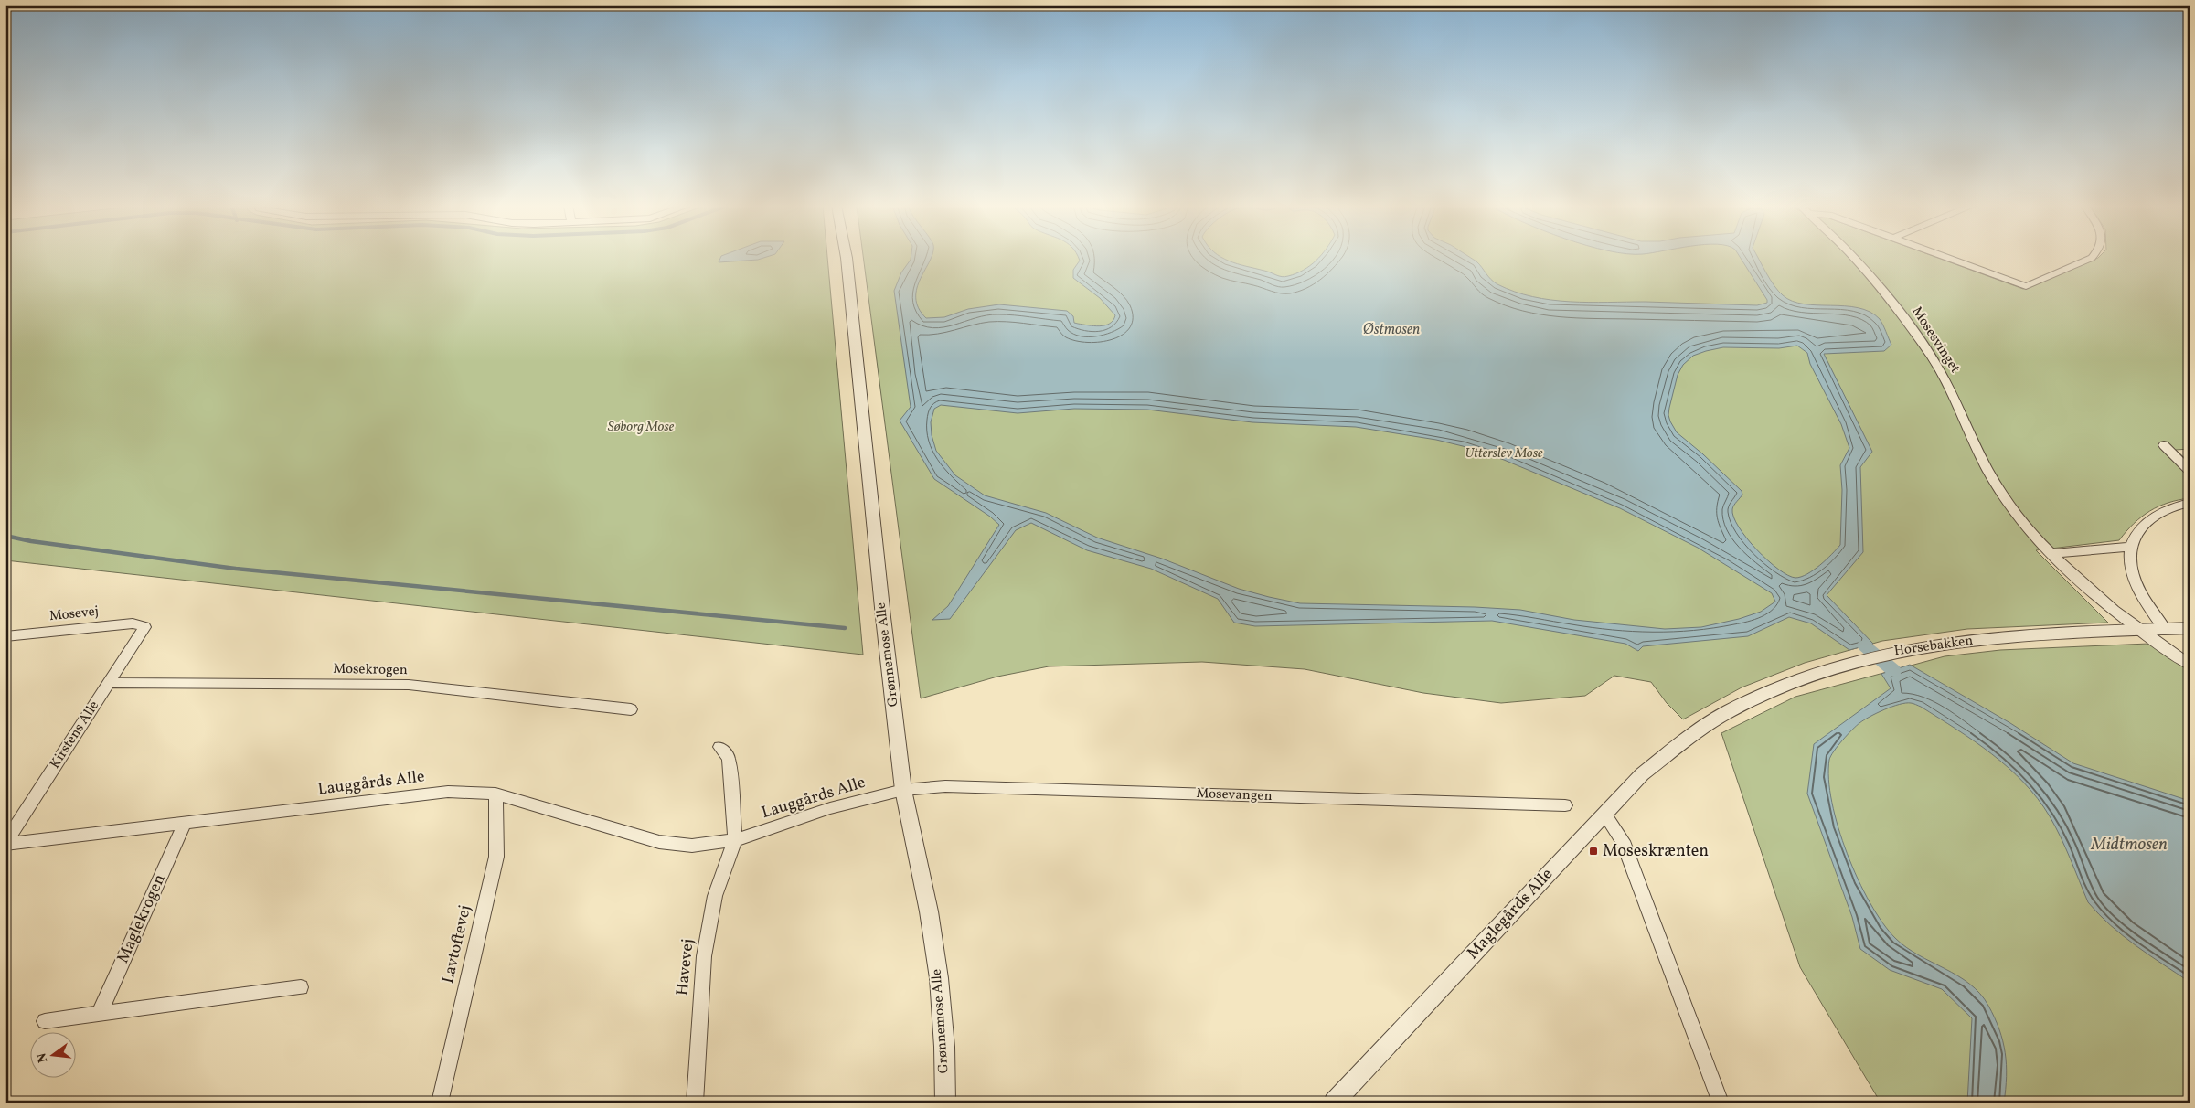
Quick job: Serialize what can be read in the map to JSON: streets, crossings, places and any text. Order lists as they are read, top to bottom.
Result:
{
  "streets": {
    "street": [
      "Mosesvinget",
      "Mosevej",
      "Horsebakken",
      "Grønnemose Alle",
      "Mosekrogen",
      "Kirstens Alle",
      "Lauggårds Alle",
      "Mosevangen",
      "Maglegårds Alle",
      "Maglekrogen",
      "Lavtoftevej",
      "Havevej"
    ]
  },
  "crossings": [
    ["Mosesvinget", "Horsebakken"],
    ["Mosevej", "Kirstens Alle"],
    ["Horsebakken", "Maglegårds Alle"],
    ["Grønnemose Alle", "Lauggårds Alle"],
    ["Grønnemose Alle", "Mosevangen"],
    ["Mosekrogen", "Kirstens Alle"],
    ["Kirstens Alle", "Lauggårds Alle"],
    ["Lauggårds Alle", "Mosevangen"],
    ["Lauggårds Alle", "Maglekrogen"],
    ["Lauggårds Alle", "Lavtoftevej"],
    ["Lauggårds Alle", "Havevej"]
  ],
  "water": ["Østmosen", "Midtmosen"],
  "parks": ["Søborg Mose", "Utterslev Mose"],
  "places": {
    "transit": ["Moseskrænten"]
  },
  "north": "left"
}
